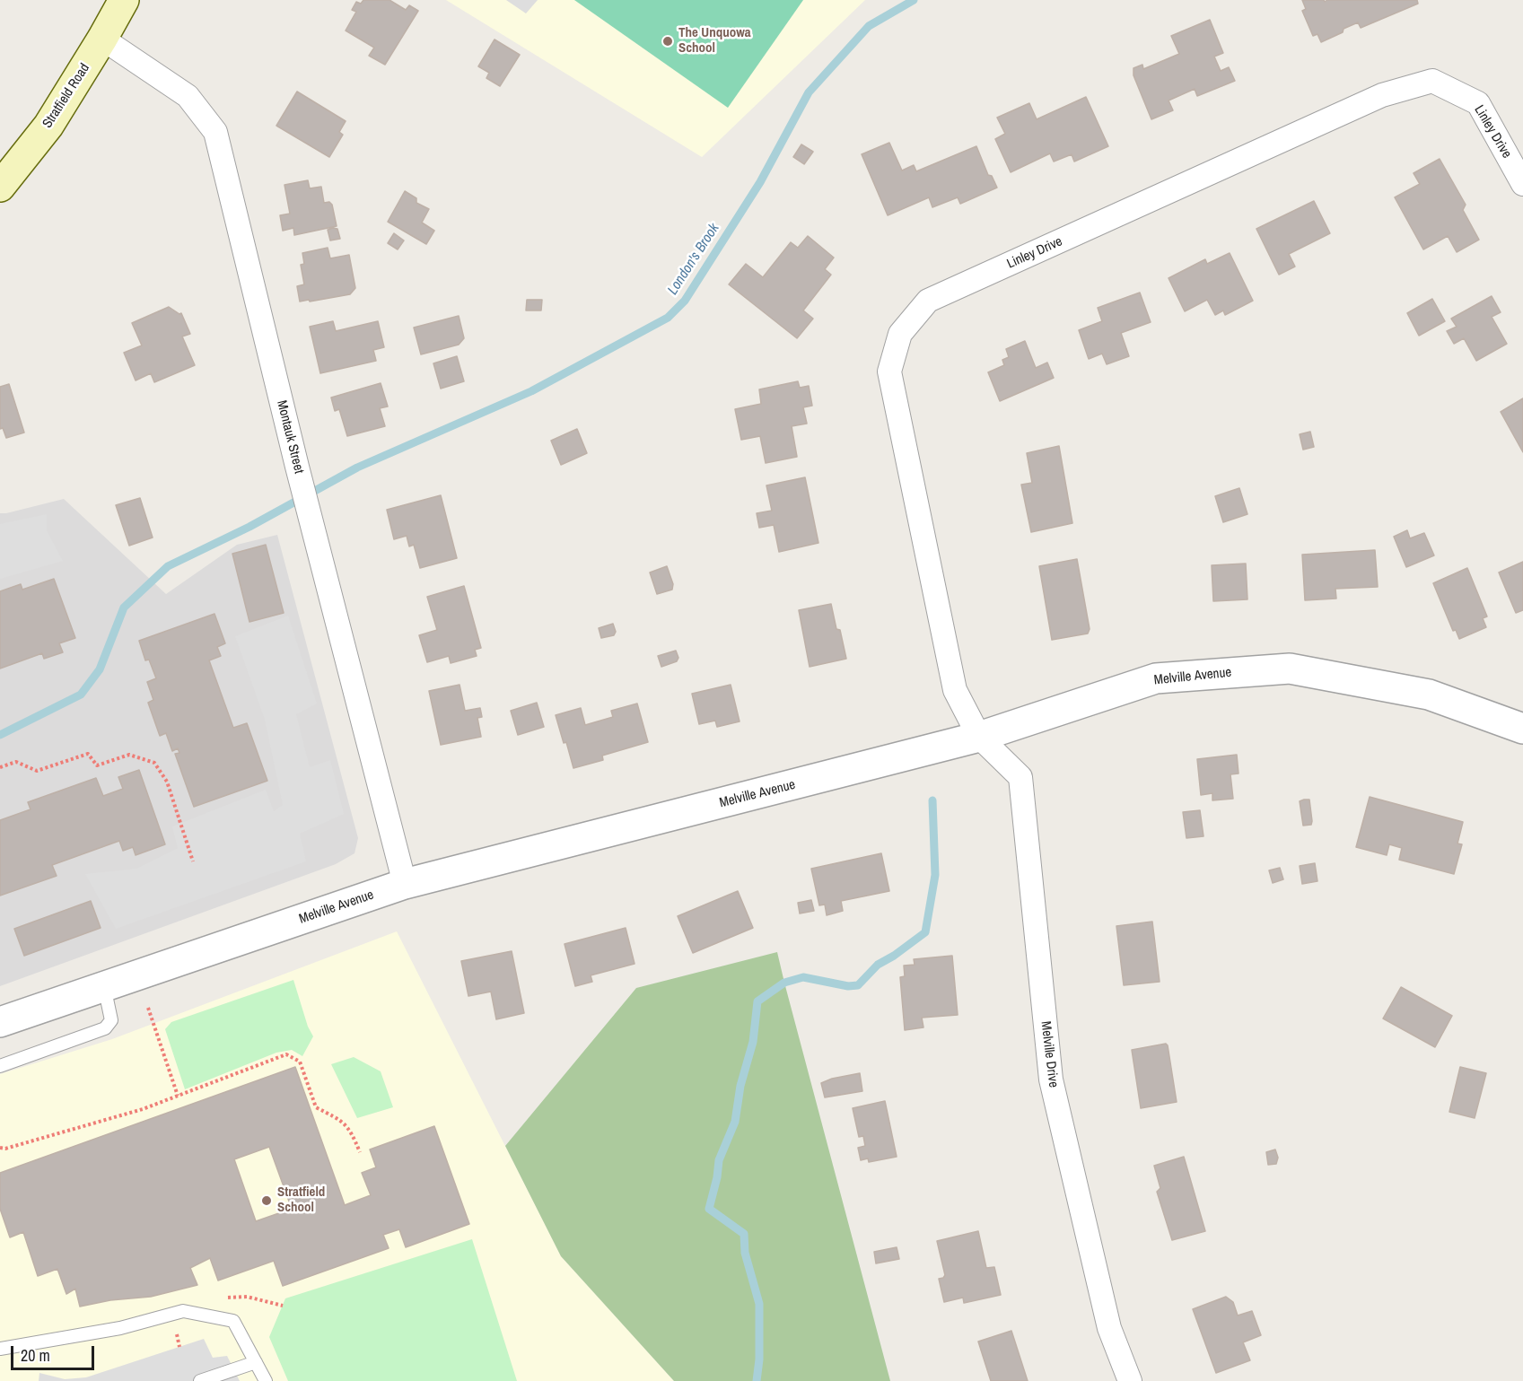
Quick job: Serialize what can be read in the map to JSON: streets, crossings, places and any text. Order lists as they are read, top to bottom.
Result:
{
  "streets": {
    "main road": ["Stratfield Road"],
    "street": [
      "Linley Drive",
      "Montauk Street",
      "Melville Avenue",
      "Melville Drive"
    ]
  },
  "crossings": [
    ["Stratfield Road", "Montauk Street"],
    ["Linley Drive", "Melville Avenue"],
    ["Linley Drive", "Melville Drive"],
    ["Montauk Street", "Melville Avenue"],
    ["Melville Avenue", "Melville Drive"]
  ],
  "water": ["London's Brook"],
  "places": ["The Unquowa School", "Stratfield School"],
  "scale_bar": "20 m"
}
